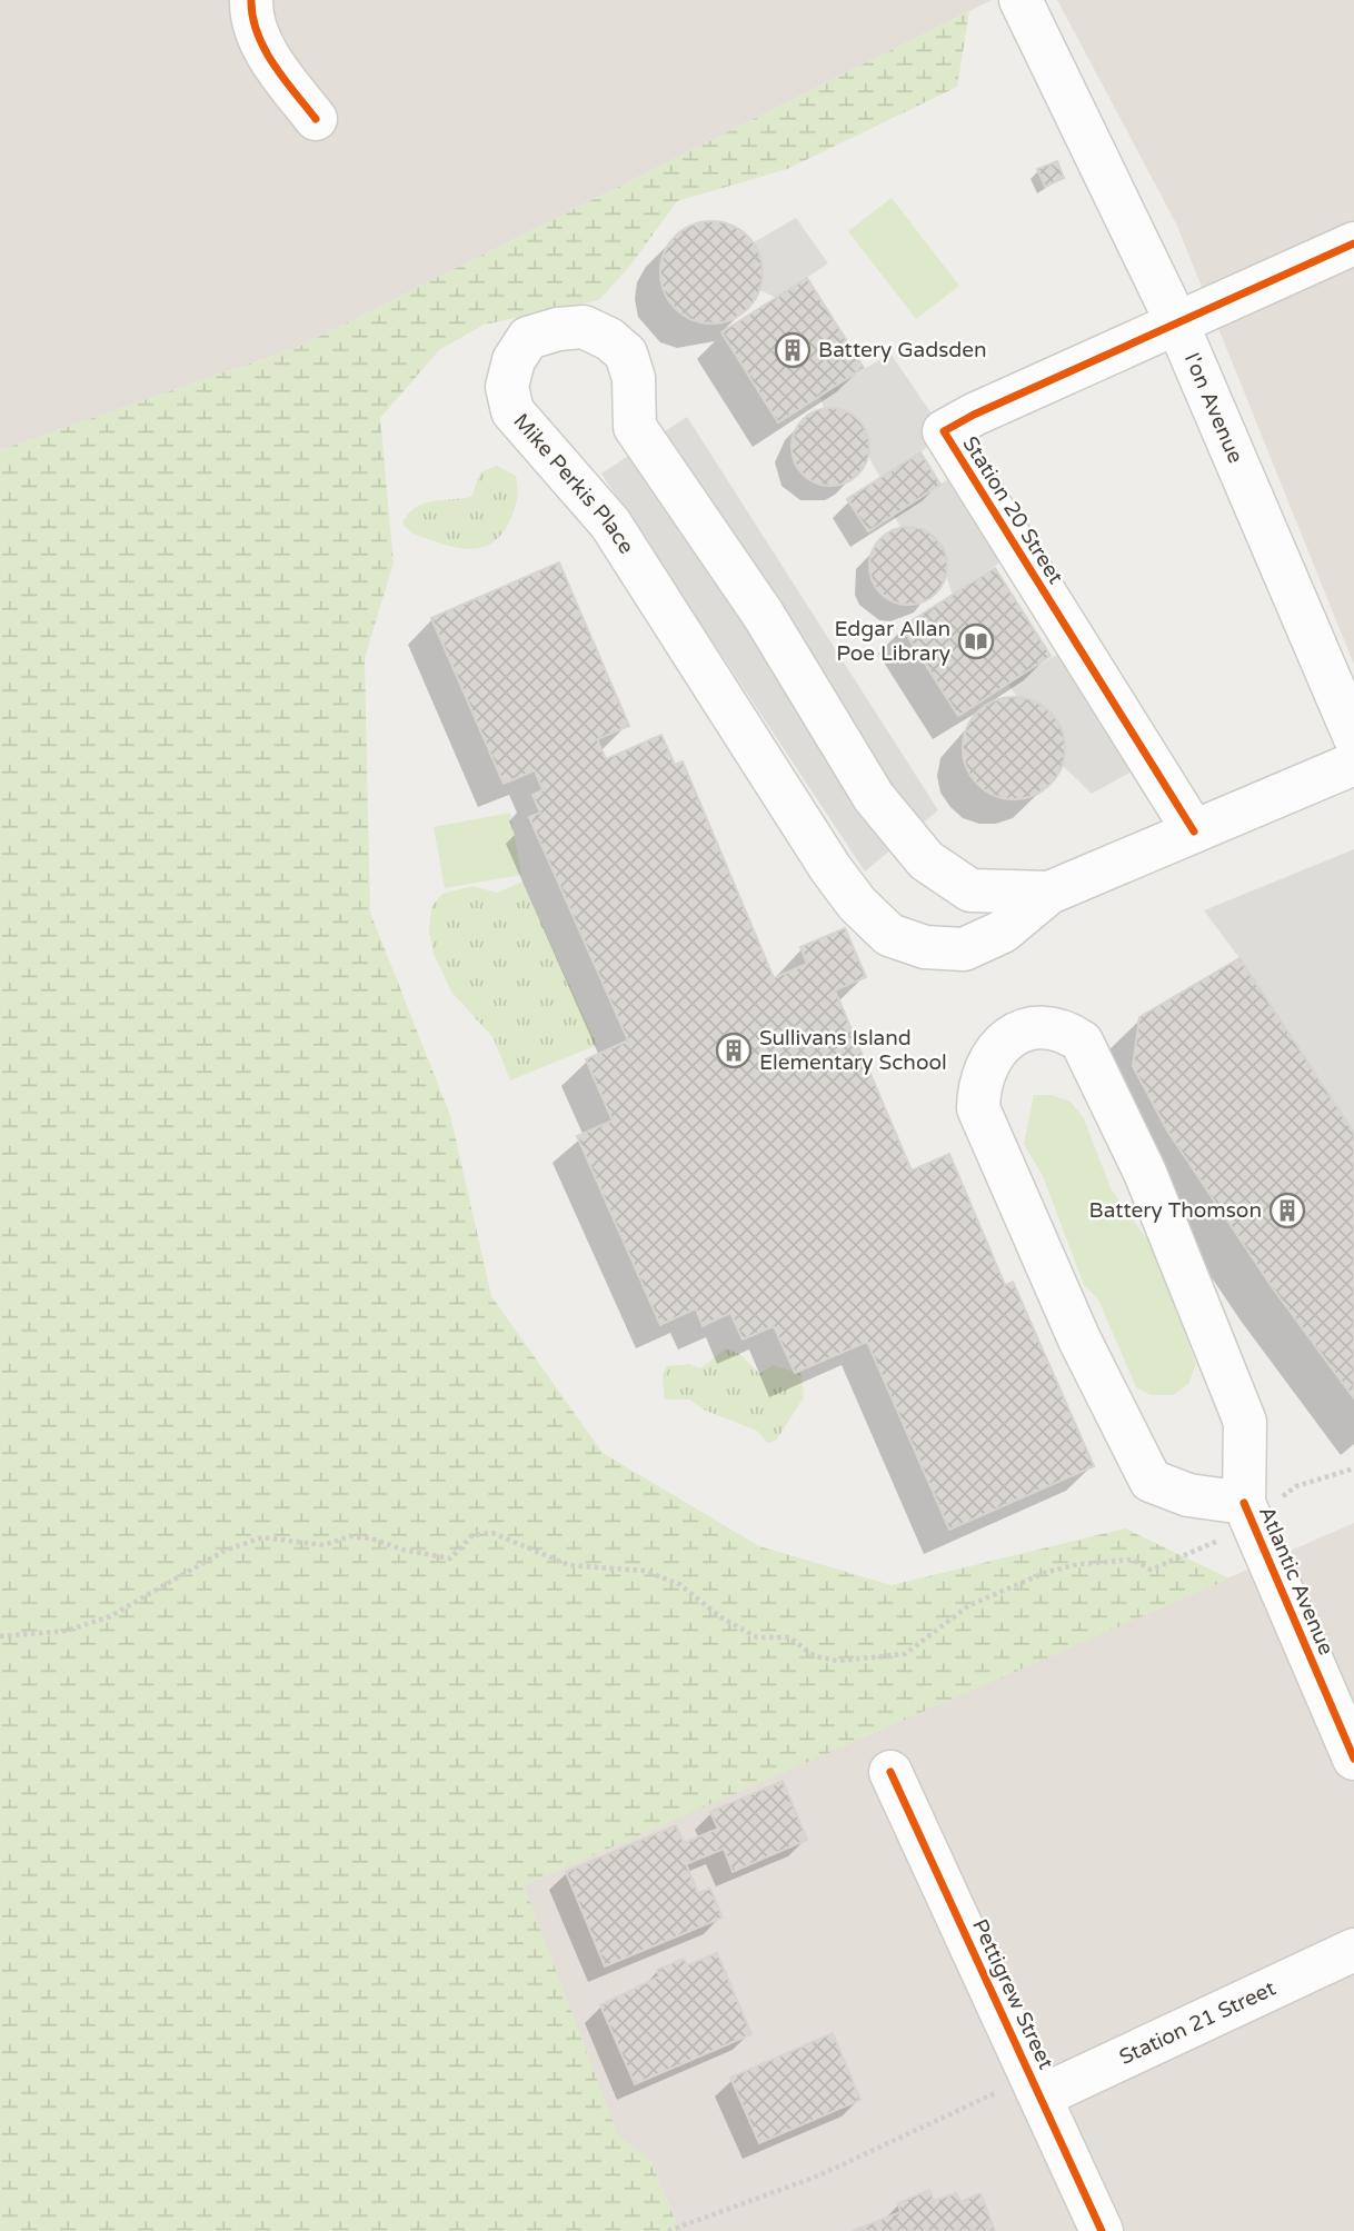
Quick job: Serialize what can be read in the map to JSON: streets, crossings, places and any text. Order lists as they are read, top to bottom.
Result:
{
  "streets": {
    "street": [
      "I'on Avenue",
      "Mike Perkis Place",
      "Station 20 Street",
      "Atlantic Avenue",
      "Pettigrew Street",
      "Station 21 Street"
    ]
  },
  "crossings": [
    ["I'on Avenue", "Station 20 Street"],
    ["Mike Perkis Place", "Station 20 Street"],
    ["Pettigrew Street", "Station 21 Street"]
  ],
  "places": {
    "building": ["Battery Gadsden", "Sullivans Island Elementary School", "Battery Thomson"],
    "library": ["Edgar Allan Poe Library"]
  }
}
